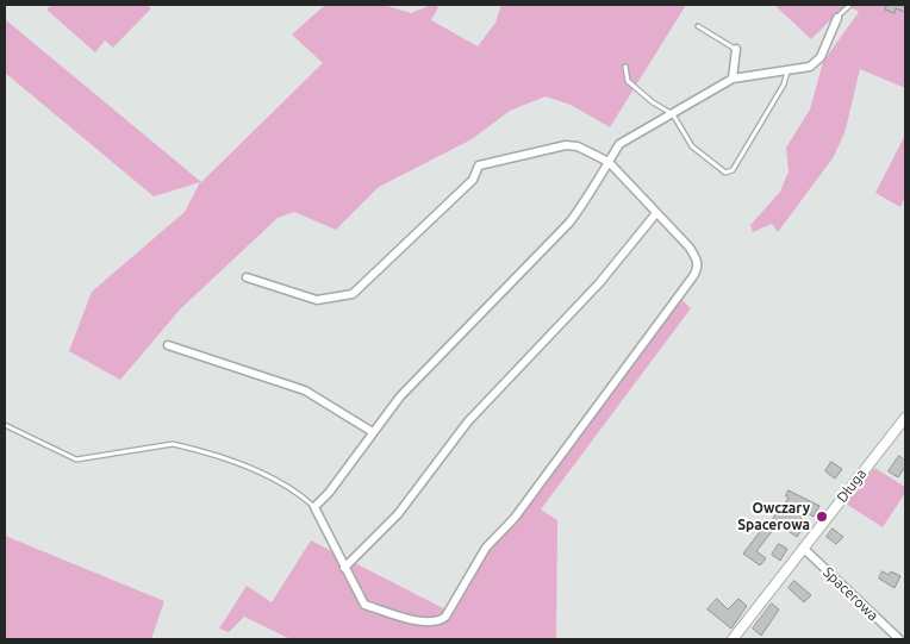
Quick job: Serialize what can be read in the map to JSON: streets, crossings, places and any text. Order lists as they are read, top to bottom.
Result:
{
  "streets": {
    "street": ["Długa", "Spacerowa"]
  },
  "crossings": [
    ["Długa", "Spacerowa"]
  ],
  "places": ["Owczary Spacerowa"]
}
